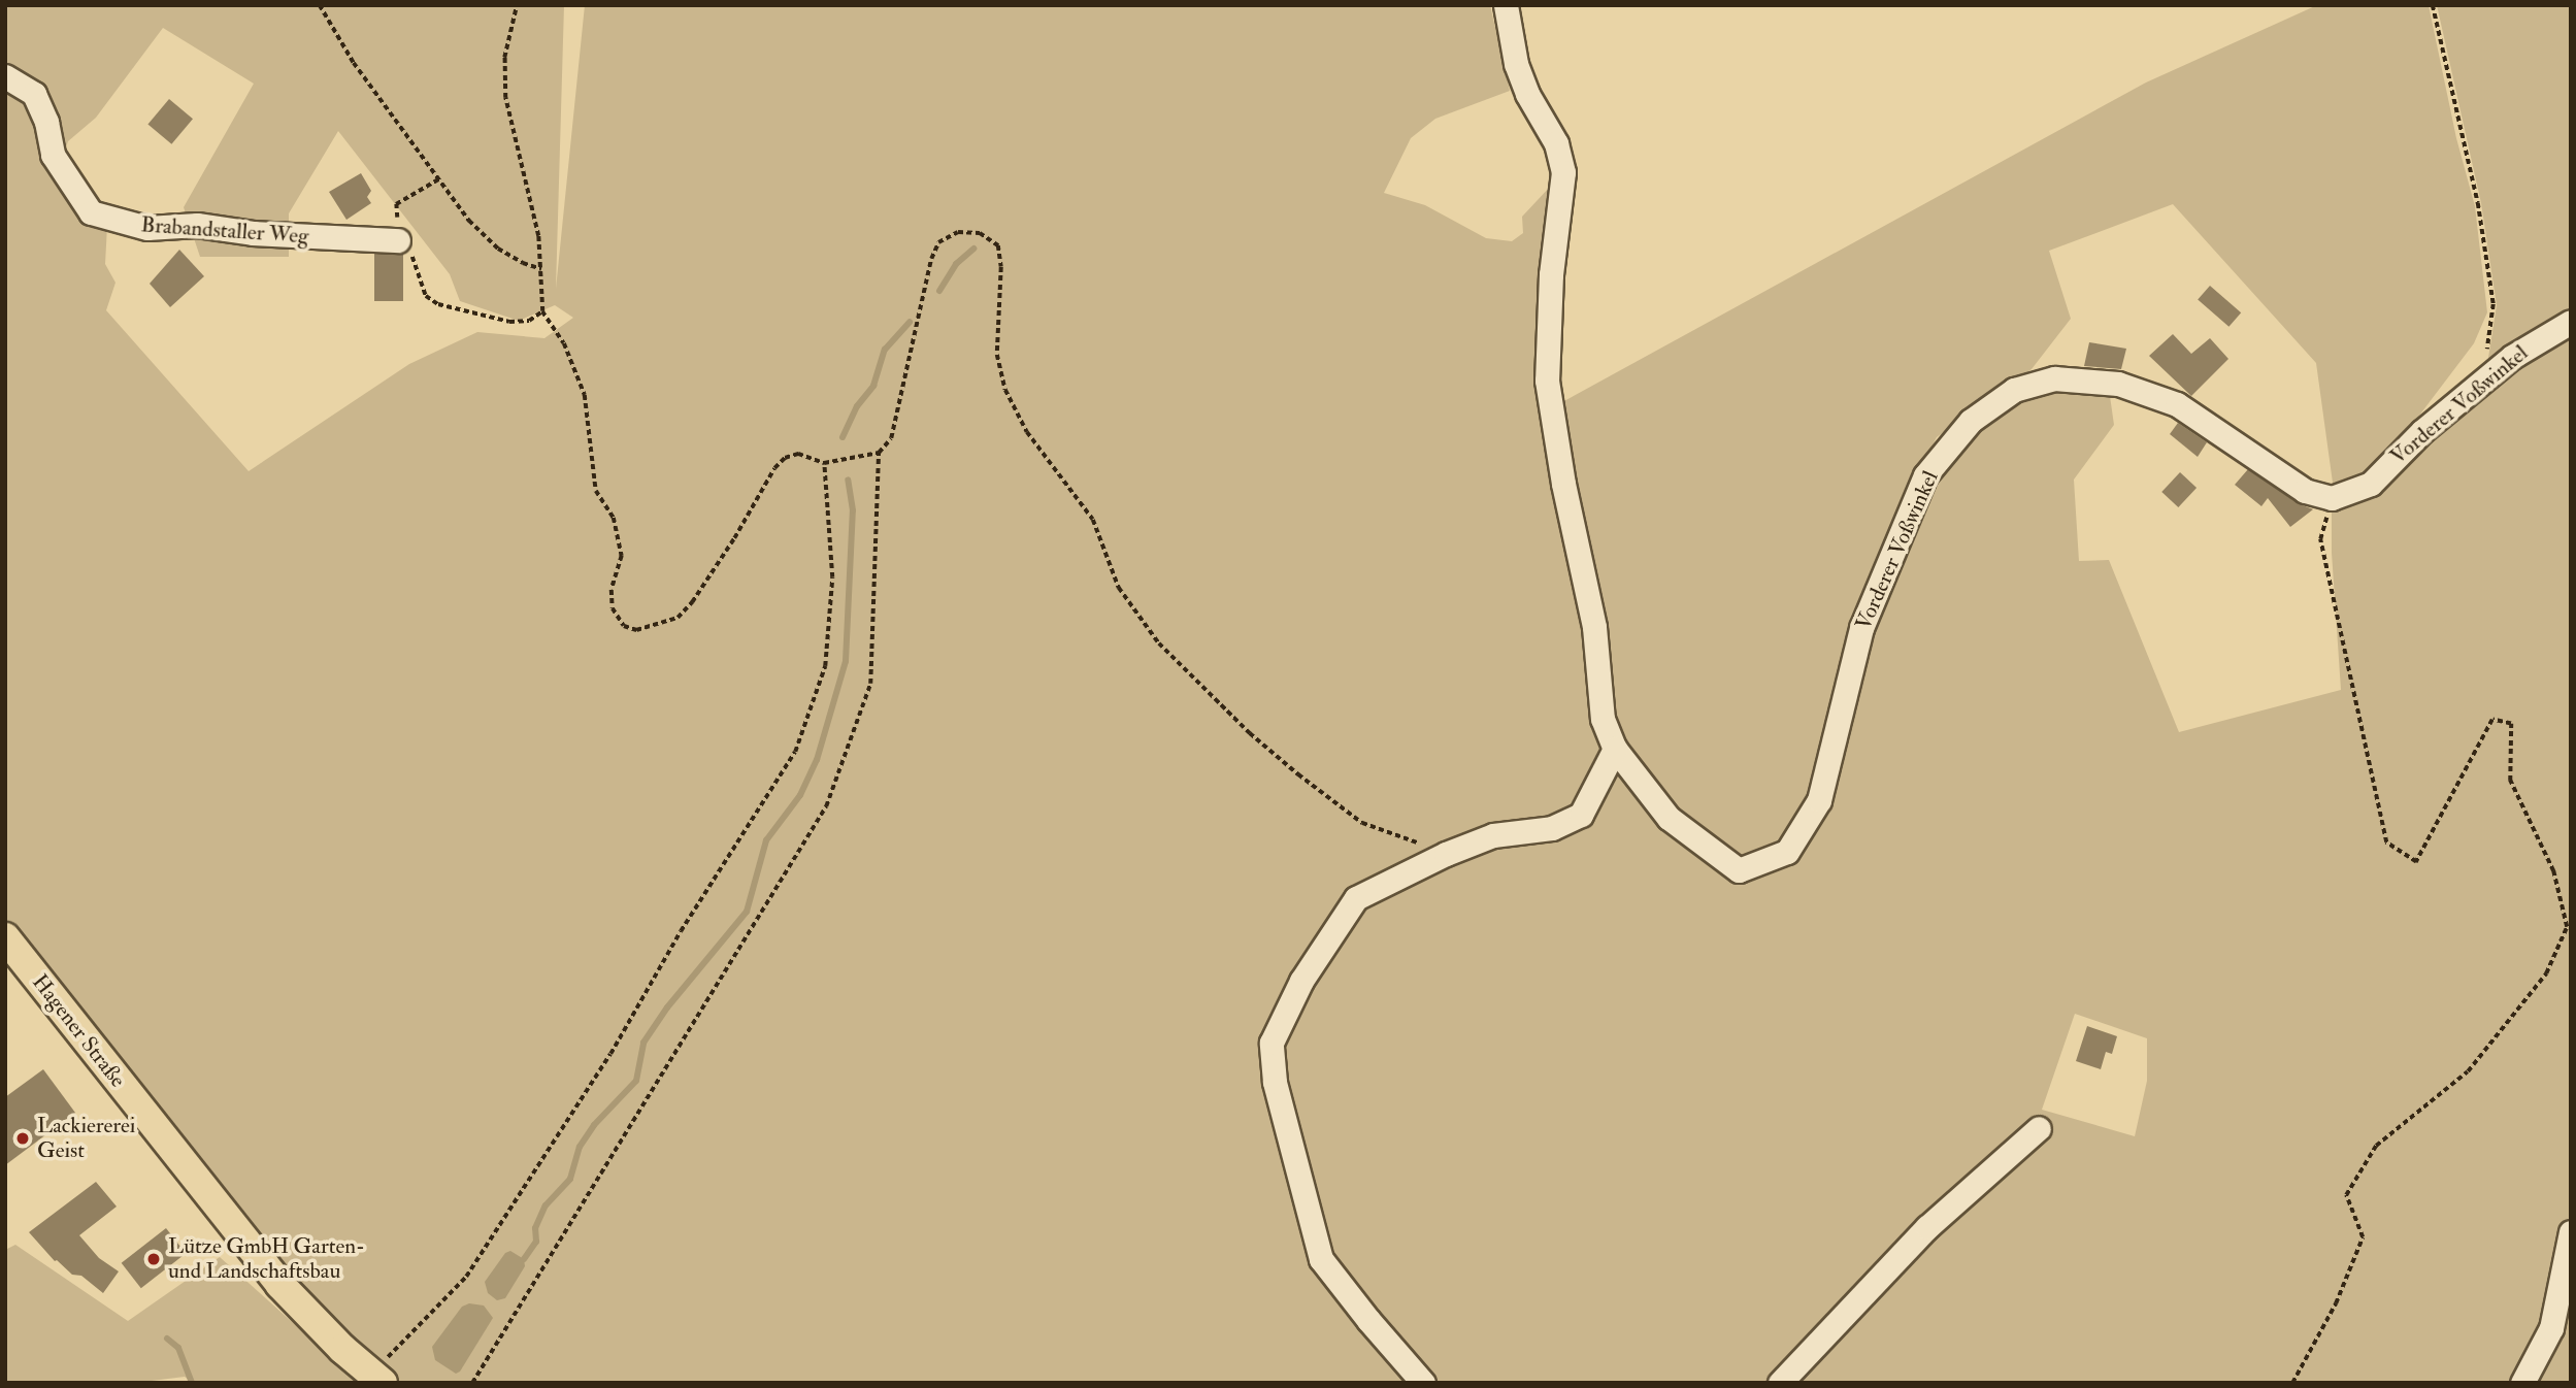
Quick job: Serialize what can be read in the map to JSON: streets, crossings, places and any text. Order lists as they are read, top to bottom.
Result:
{
  "streets": {
    "main road": ["Hagener Straße"],
    "street": ["Brabandstaller Weg", "Vorderer Voßwinkel"]
  },
  "places": ["Lackiererei Geist", "Lütze GmbH Garten- und Landschaftsbau"]
}
